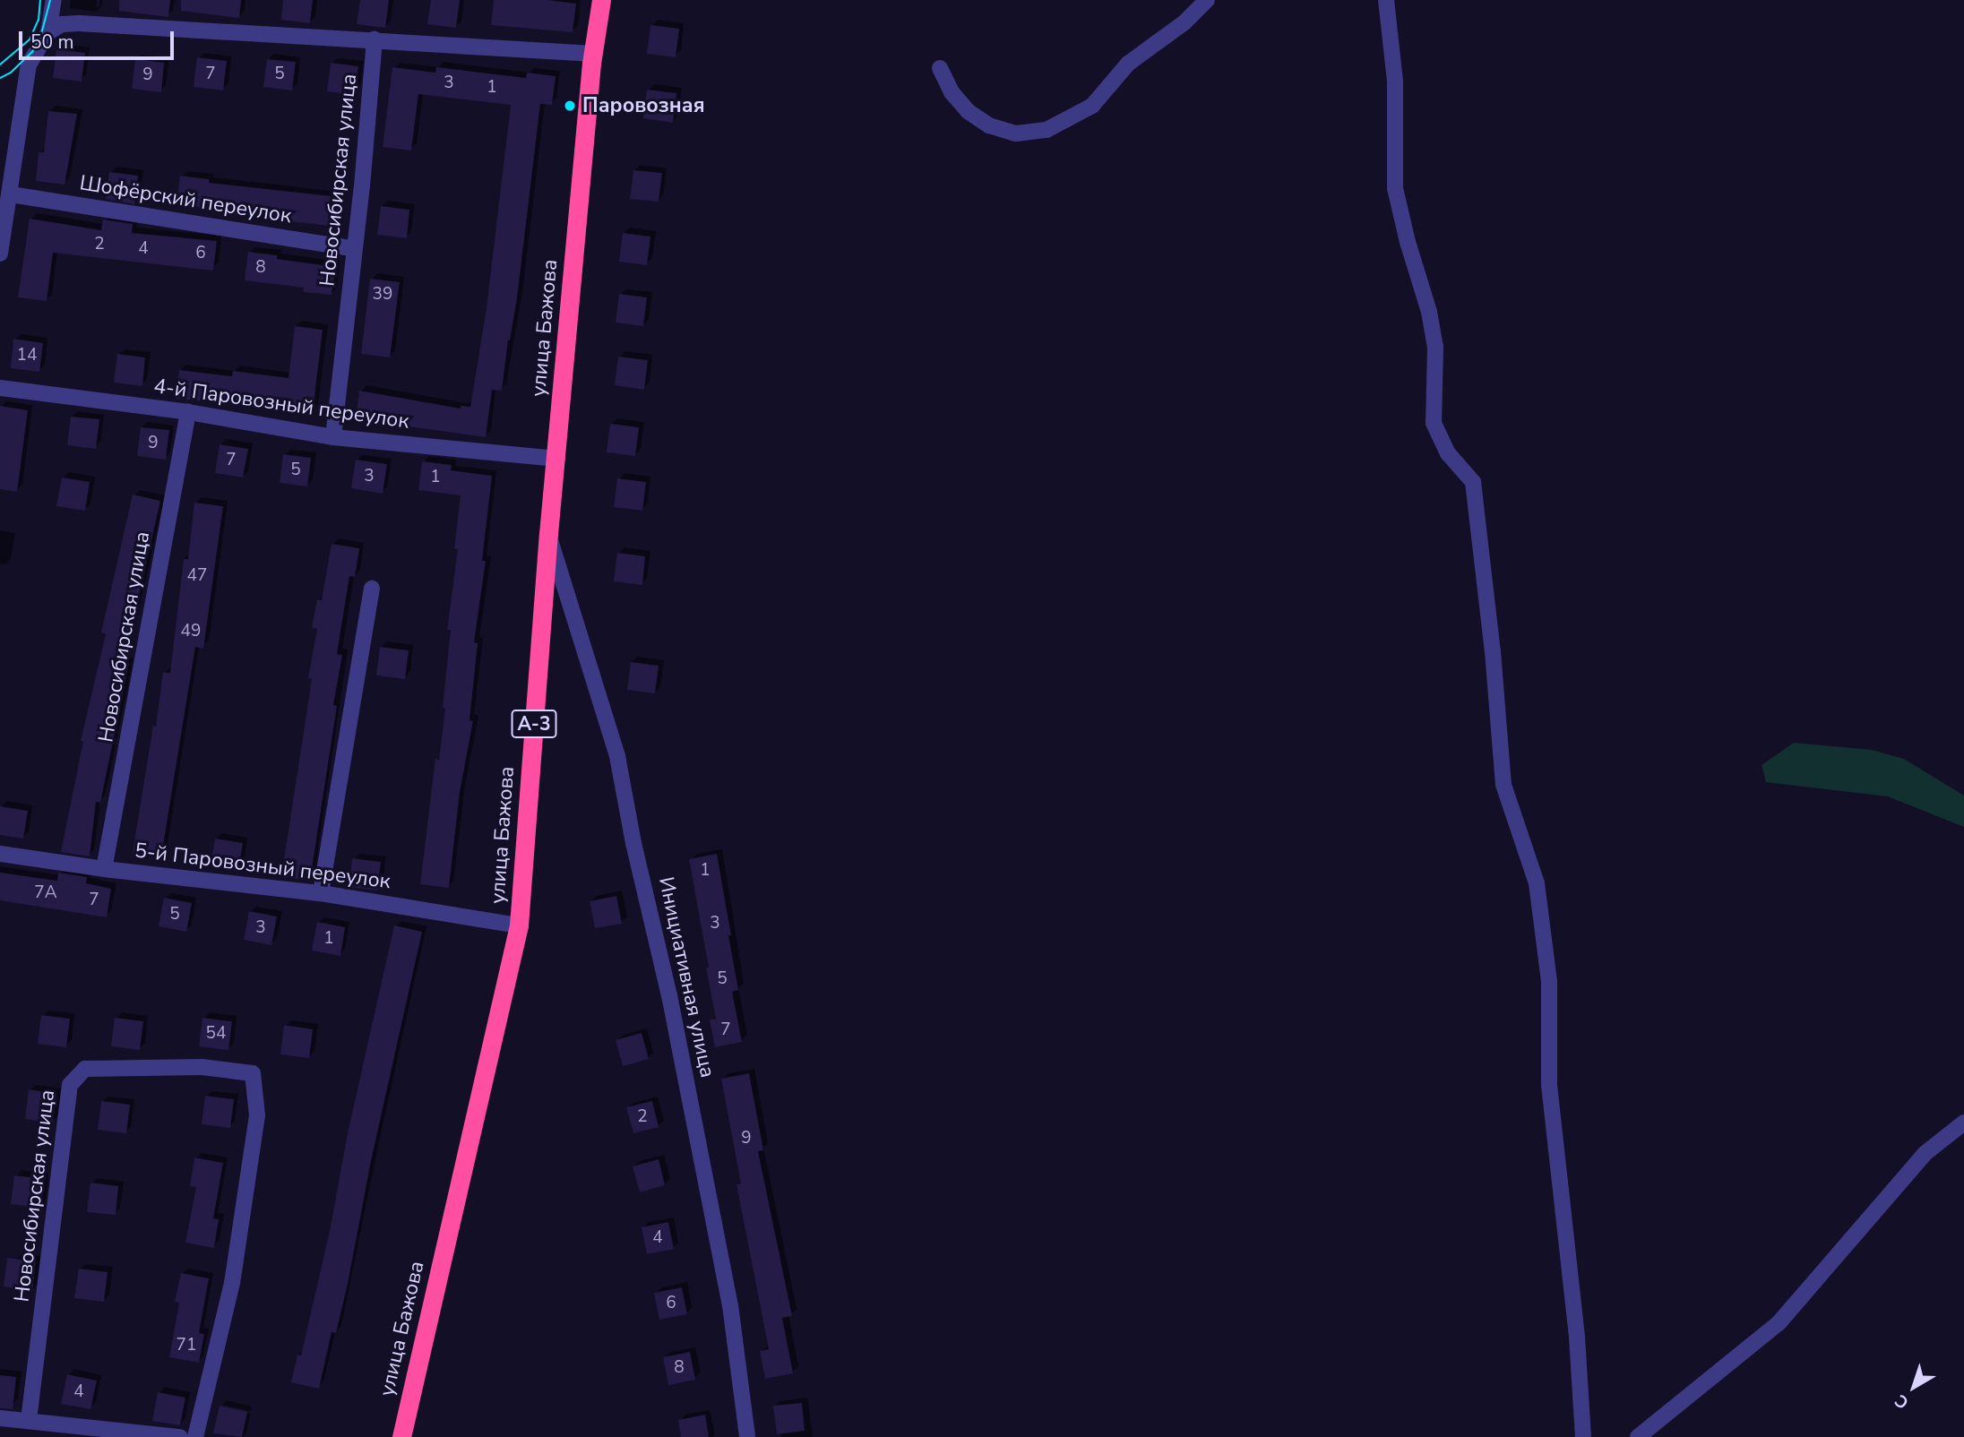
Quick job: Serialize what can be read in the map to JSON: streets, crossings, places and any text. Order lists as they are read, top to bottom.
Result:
{
  "streets": {
    "highway": ["улица Бажова", "A-3"],
    "street": [
      "Новосибирская улица",
      "Шофёрский переулок",
      "4-й Паровозный переулок",
      "5-й Паровозный переулок",
      "Инициативная улица"
    ]
  },
  "crossings": [
    ["Новосибирская улица", "Шофёрский переулок"],
    ["Новосибирская улица", "4-й Паровозный переулок"],
    ["Новосибирская улица", "5-й Паровозный переулок"],
    ["улица Бажова", "4-й Паровозный переулок"],
    ["улица Бажова", "5-й Паровозный переулок"],
    ["улица Бажова", "Инициативная улица"]
  ],
  "places": ["Паровозная"],
  "house_numbers": [
    "7",
    "5",
    "9",
    "3",
    "1",
    "2",
    "4",
    "6",
    "8",
    "39",
    "14",
    "9",
    "7",
    "5",
    "3",
    "1",
    "47",
    "49",
    "1",
    "7А",
    "7",
    "5",
    "3",
    "3",
    "1",
    "5",
    "7",
    "54",
    "2",
    "9",
    "4",
    "6",
    "71",
    "8",
    "4"
  ],
  "scale_bar": "50 m",
  "north": "bottom left"
}
